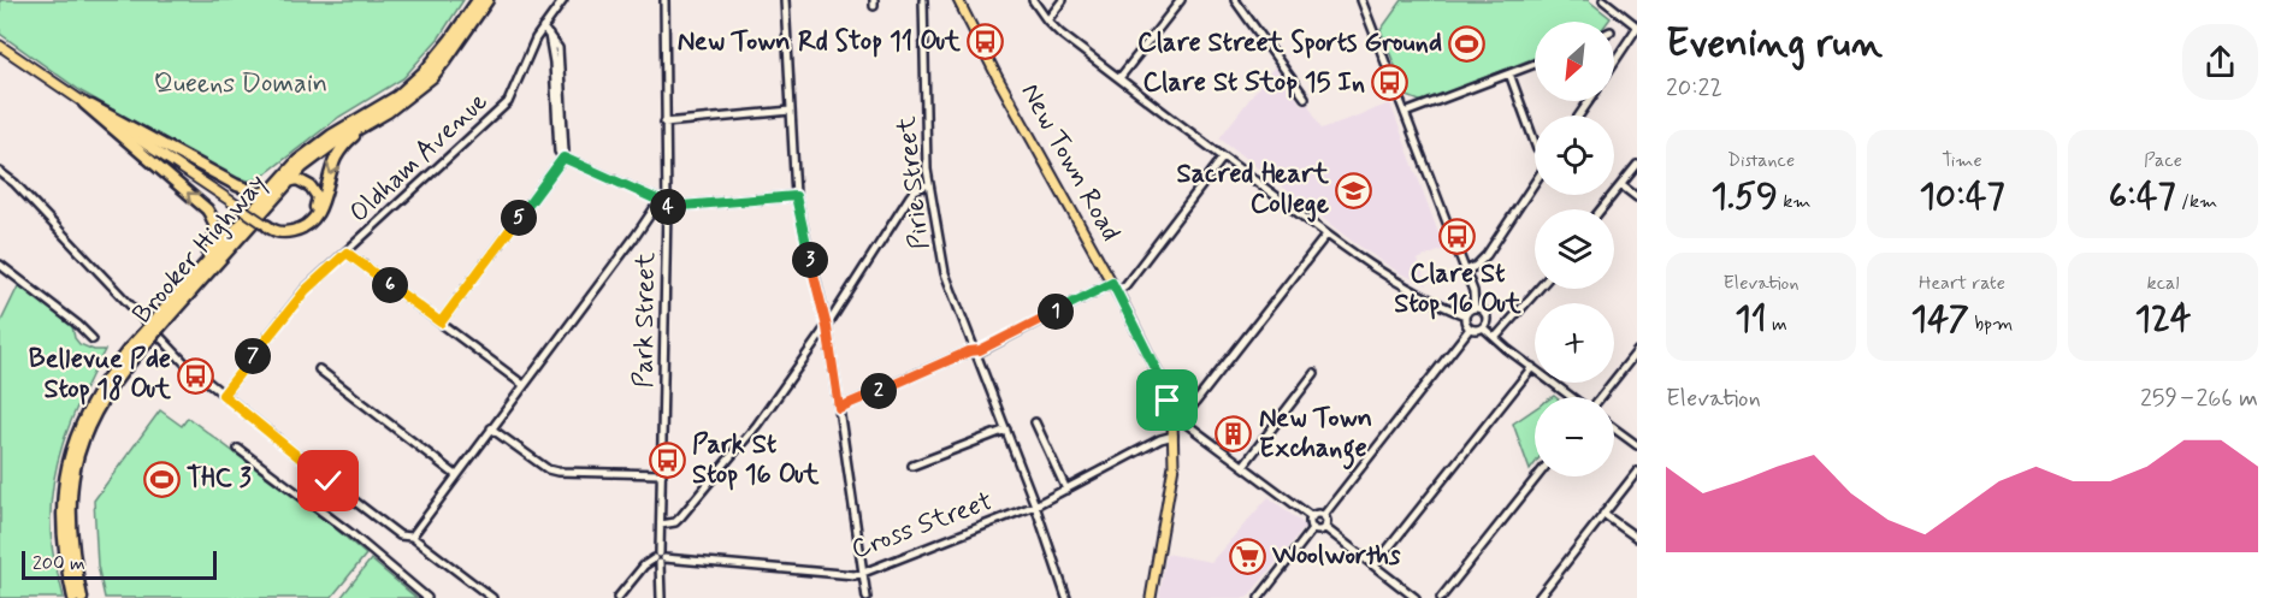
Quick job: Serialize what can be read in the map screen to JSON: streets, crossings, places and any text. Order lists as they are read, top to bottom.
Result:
{
  "streets": {
    "highway": ["Brooker Highway"],
    "main road": ["New Town Road"],
    "street": [
      "Oldham Avenue",
      "Pirie Street",
      "Park Street",
      "Cross Street"
    ]
  },
  "crossings": [
    ["New Town Road", "Cross Street"],
    ["Pirie Street", "Cross Street"],
    ["Park Street", "Cross Street"]
  ],
  "parks": ["Queens Domain"],
  "places": {
    "bus stop": [
      "New Town Rd Stop 11 Out",
      "Clare St Stop 15 In",
      "Clare St Stop 16 Out",
      "Bellevue Pde Stop 18 Out",
      "Park St Stop 16 Out"
    ],
    "sports": ["Clare Street Sports Ground", "THC 3"],
    "school or university": ["Sacred Heart College"],
    "building": ["New Town Exchange"],
    "supermarket": ["Woolworths"]
  },
  "scale_bar": "200 m",
  "north": "bottom left",
  "page": {
    "heading": ["Evening run", "20:22"],
    "map_buttons": ["+", "−"],
    "stats": [
      ["Distance", "1.59 km"],
      ["Time", "10:47"],
      ["Pace", "6:47 /km"],
      ["Elevation", "11 m"],
      ["Heart rate", "147 bpm"],
      ["kcal", "124"]
    ],
    "pins": [
      "4",
      "5",
      "3",
      "6",
      "1",
      "7",
      "2"
    ],
    "chart": ["Elevation", "259–266 m"],
    "scale": "200 m"
  }
}
